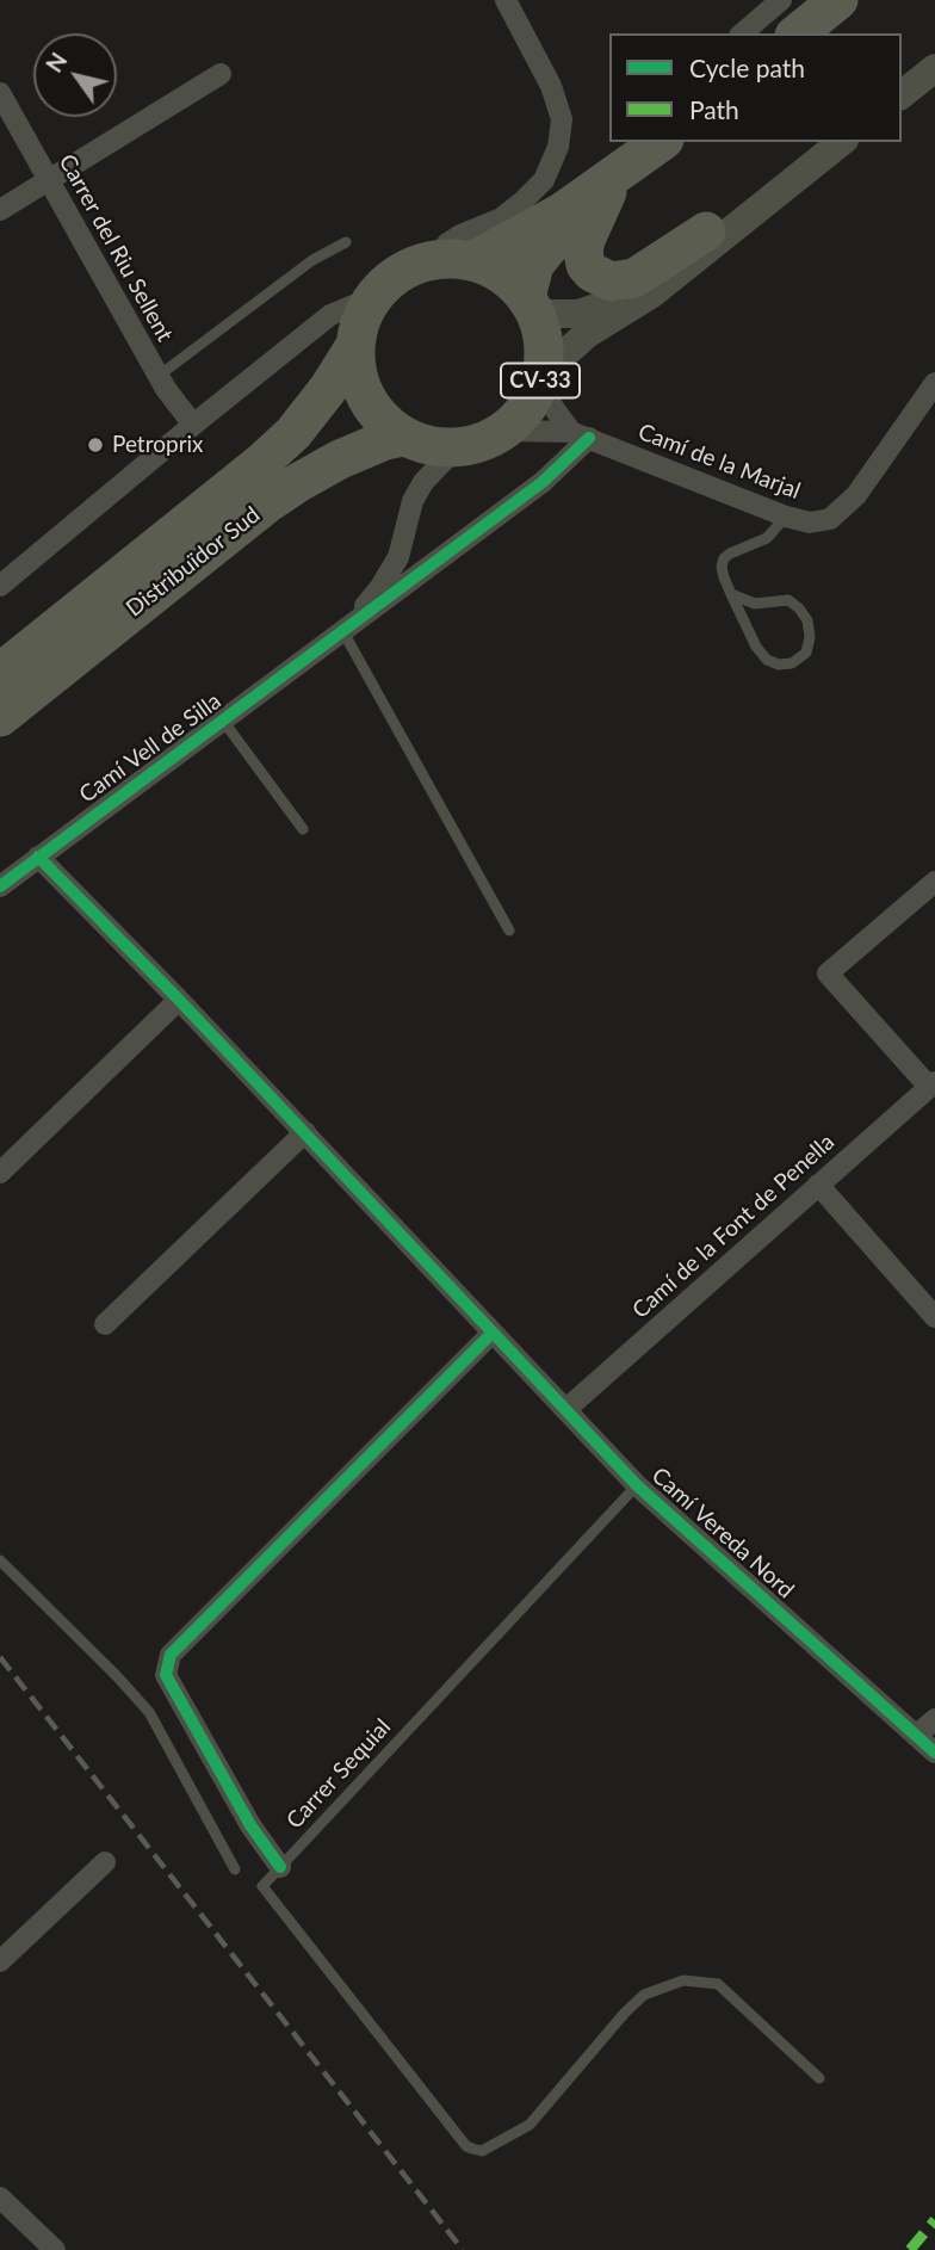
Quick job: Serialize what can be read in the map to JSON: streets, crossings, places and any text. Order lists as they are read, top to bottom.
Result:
{
  "streets": {
    "highway": ["CV-33", "Distribuïdor Sud"],
    "street": [
      "Carrer del Riu Sellent",
      "Camí de la Marjal",
      "Camí Vell de Silla",
      "Camí de la Font de Penella",
      "Camí Vereda Nord"
    ],
    "lane": ["Carrer Sequial"]
  },
  "crossings": [
    ["CV-33", "Camí de la Marjal"],
    ["CV-33", "Distribuïdor Sud"],
    ["Camí de la Marjal", "Distribuïdor Sud"],
    ["Camí de la Marjal", "Camí Vell de Silla"],
    ["Camí de la Font de Penella", "Camí Vereda Nord"],
    ["Camí Vereda Nord", "Carrer Sequial"]
  ],
  "places": ["Petroprix"],
  "legend": ["Cycle path", "Path"],
  "north": "top left"
}
